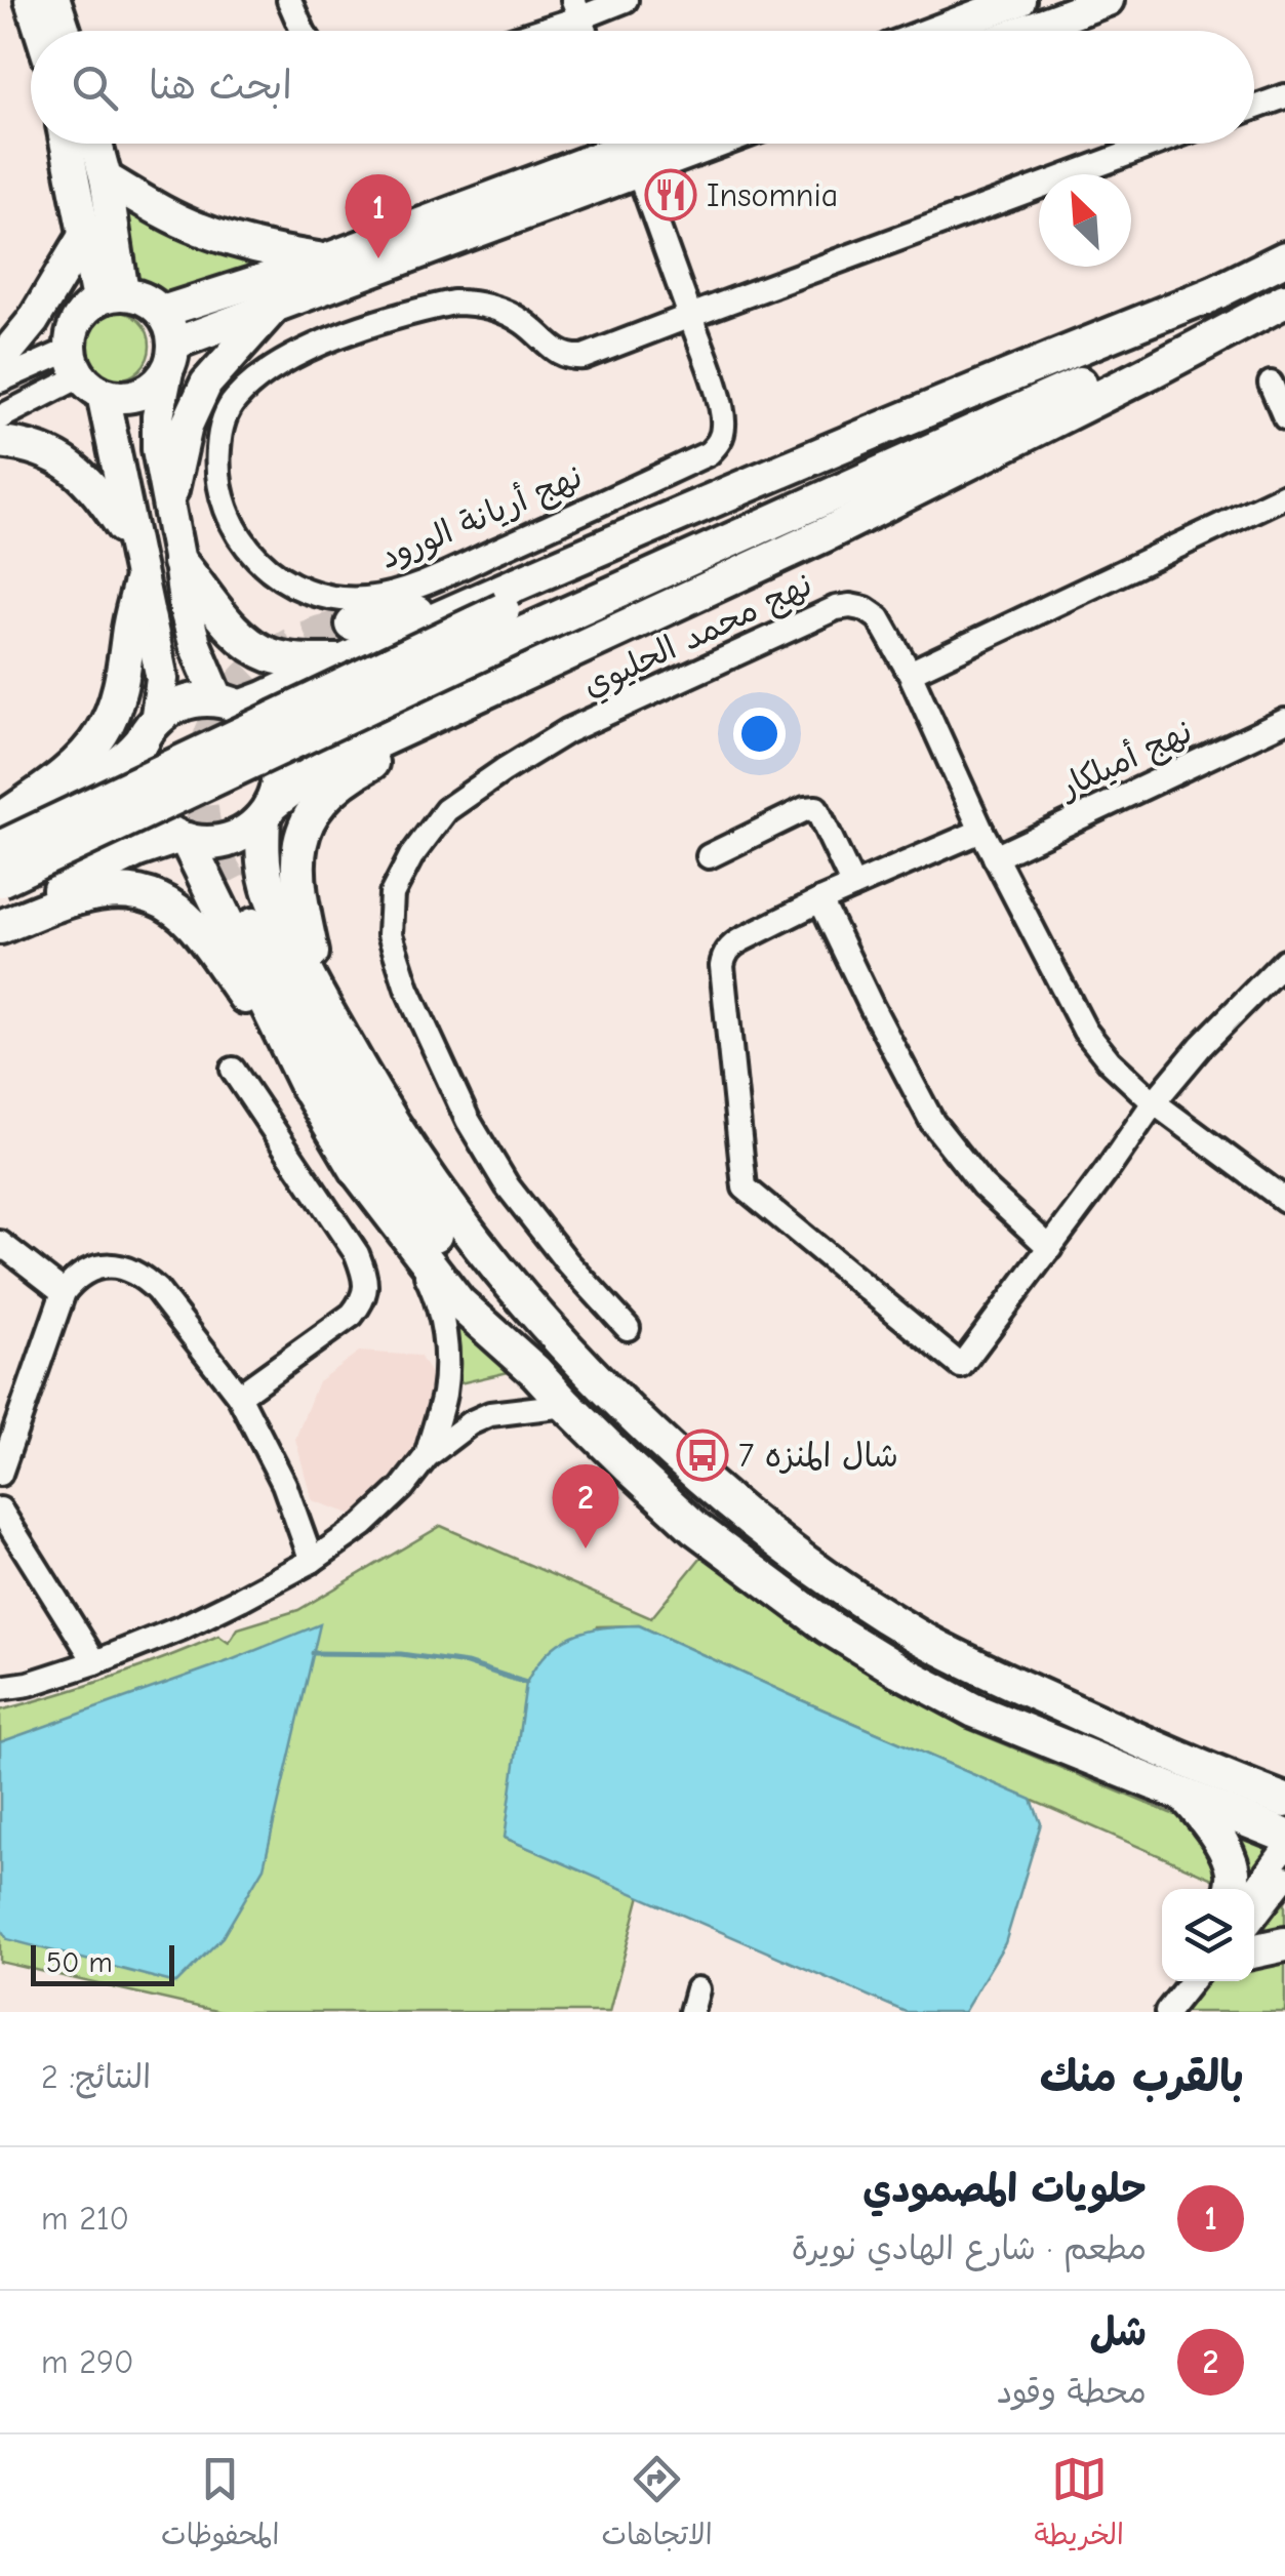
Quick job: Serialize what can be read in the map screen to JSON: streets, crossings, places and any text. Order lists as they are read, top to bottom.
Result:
{
  "streets": {
    "street": ["نهج أريانة الورود", "نهج محمد الحليوي", "نهج أميلكار"]
  },
  "crossings": [
    ["نهج محمد الحليوي", "نهج أميلكار"]
  ],
  "places": {
    "restaurant": ["Insomnia"],
    "bus stop": ["شال المنزه 7"]
  },
  "scale_bar": "50 m",
  "north": "top left",
  "page": {
    "search": "ابحث هنا",
    "pins": ["1", "2"],
    "scale": "50 m",
    "heading": ["بالقرب منك", "النتائج: 2"],
    "list": [
      {
        "mark": "1",
        "name": "حلويات المصمودي",
        "note": "مطعم · شارع الهادي نويرة",
        "value": "210 m"
      },
      {
        "mark": "2",
        "name": "شل",
        "note": "محطة وقود",
        "value": "290 m"
      }
    ],
    "nav": ["الخريطة", "الاتجاهات", "المحفوظات"]
  }
}
